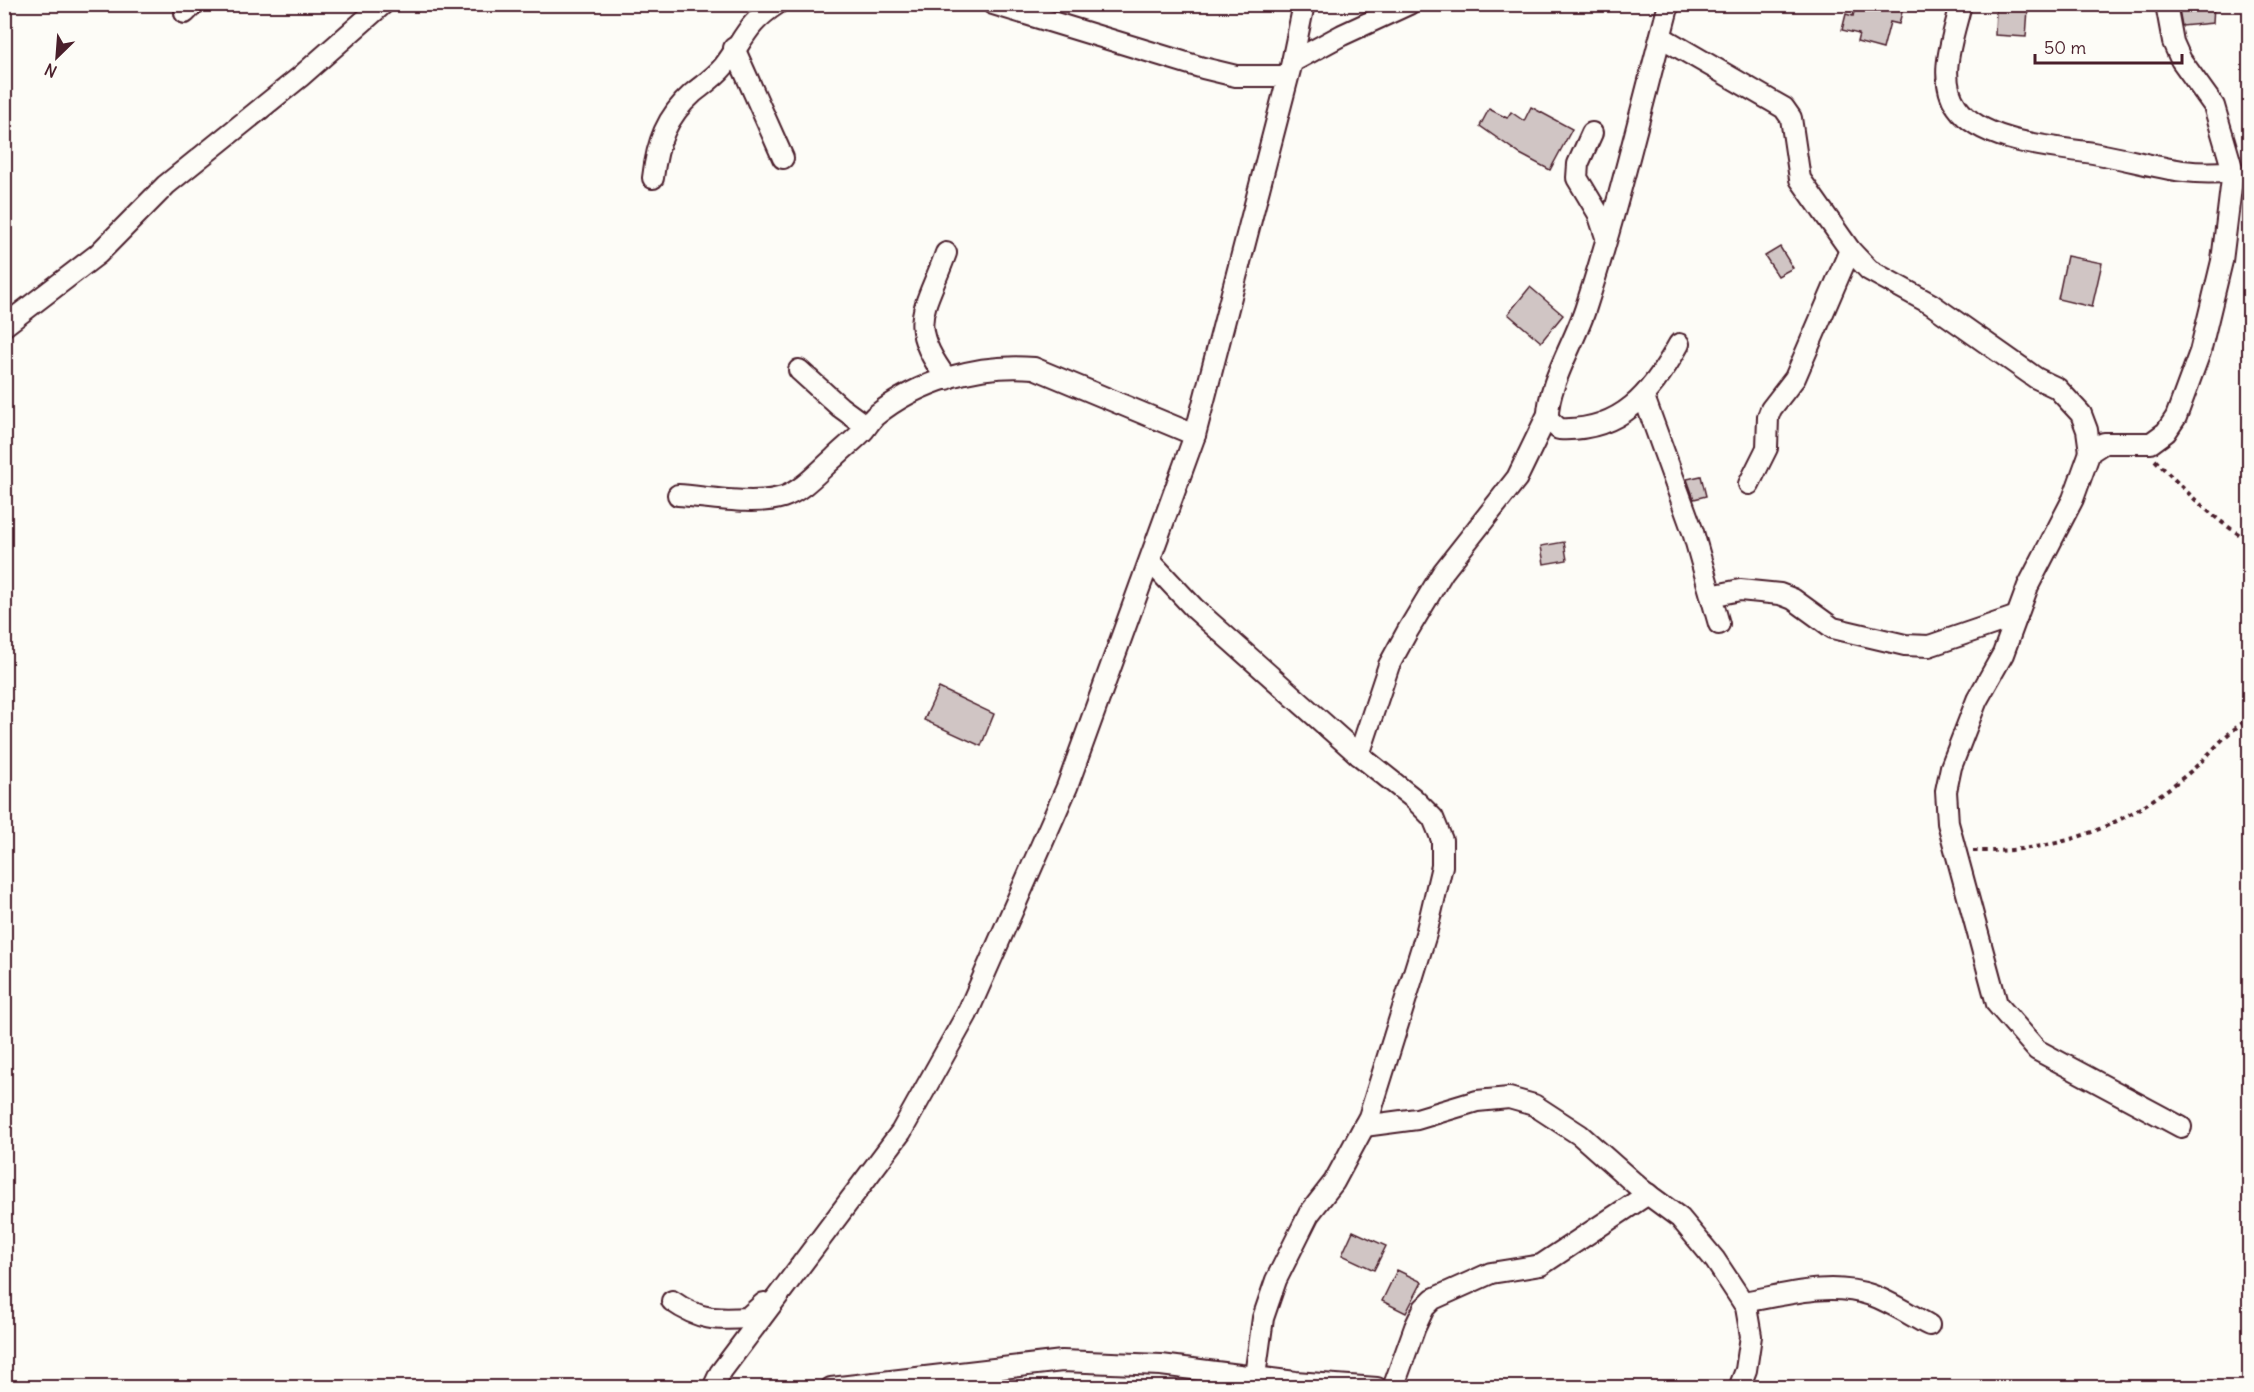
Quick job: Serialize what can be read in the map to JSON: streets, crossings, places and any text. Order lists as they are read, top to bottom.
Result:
{
  "scale_bar": "50 m",
  "north": "bottom left"
}
